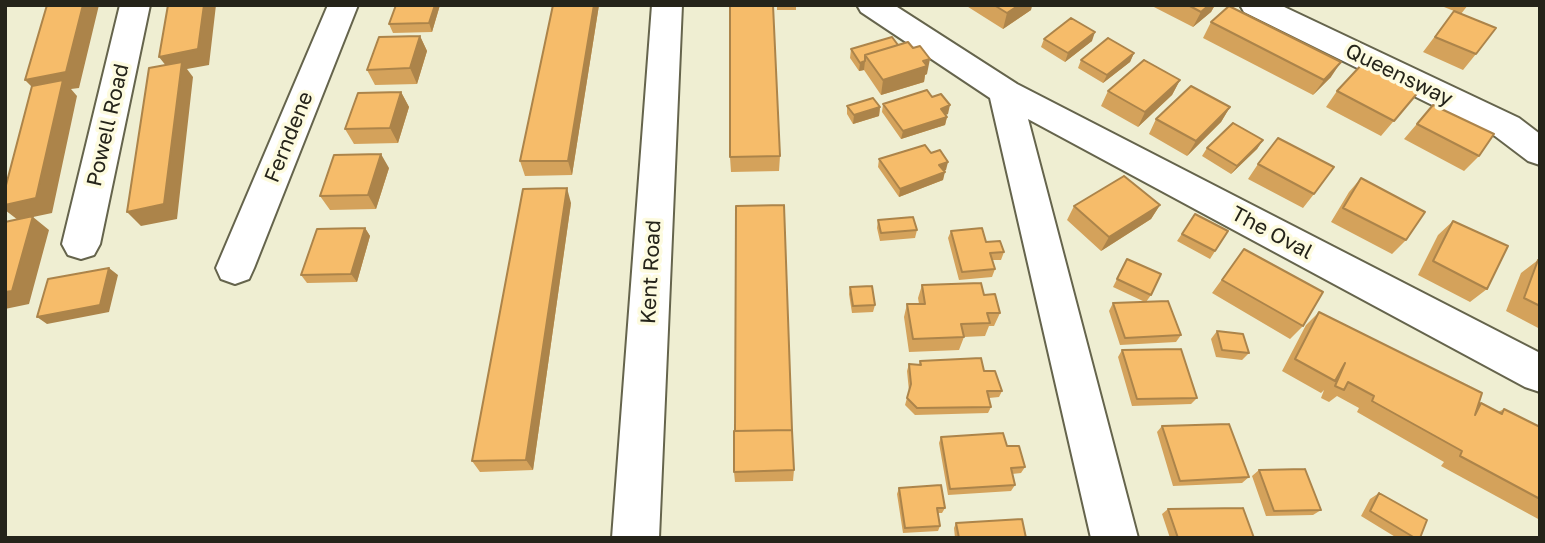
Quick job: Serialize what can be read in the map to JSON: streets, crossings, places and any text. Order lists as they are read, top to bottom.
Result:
{
  "streets": {
    "street": [
      "Queensway",
      "Powell Road",
      "Ferndene",
      "The Oval",
      "Kent Road"
    ]
  }
}
